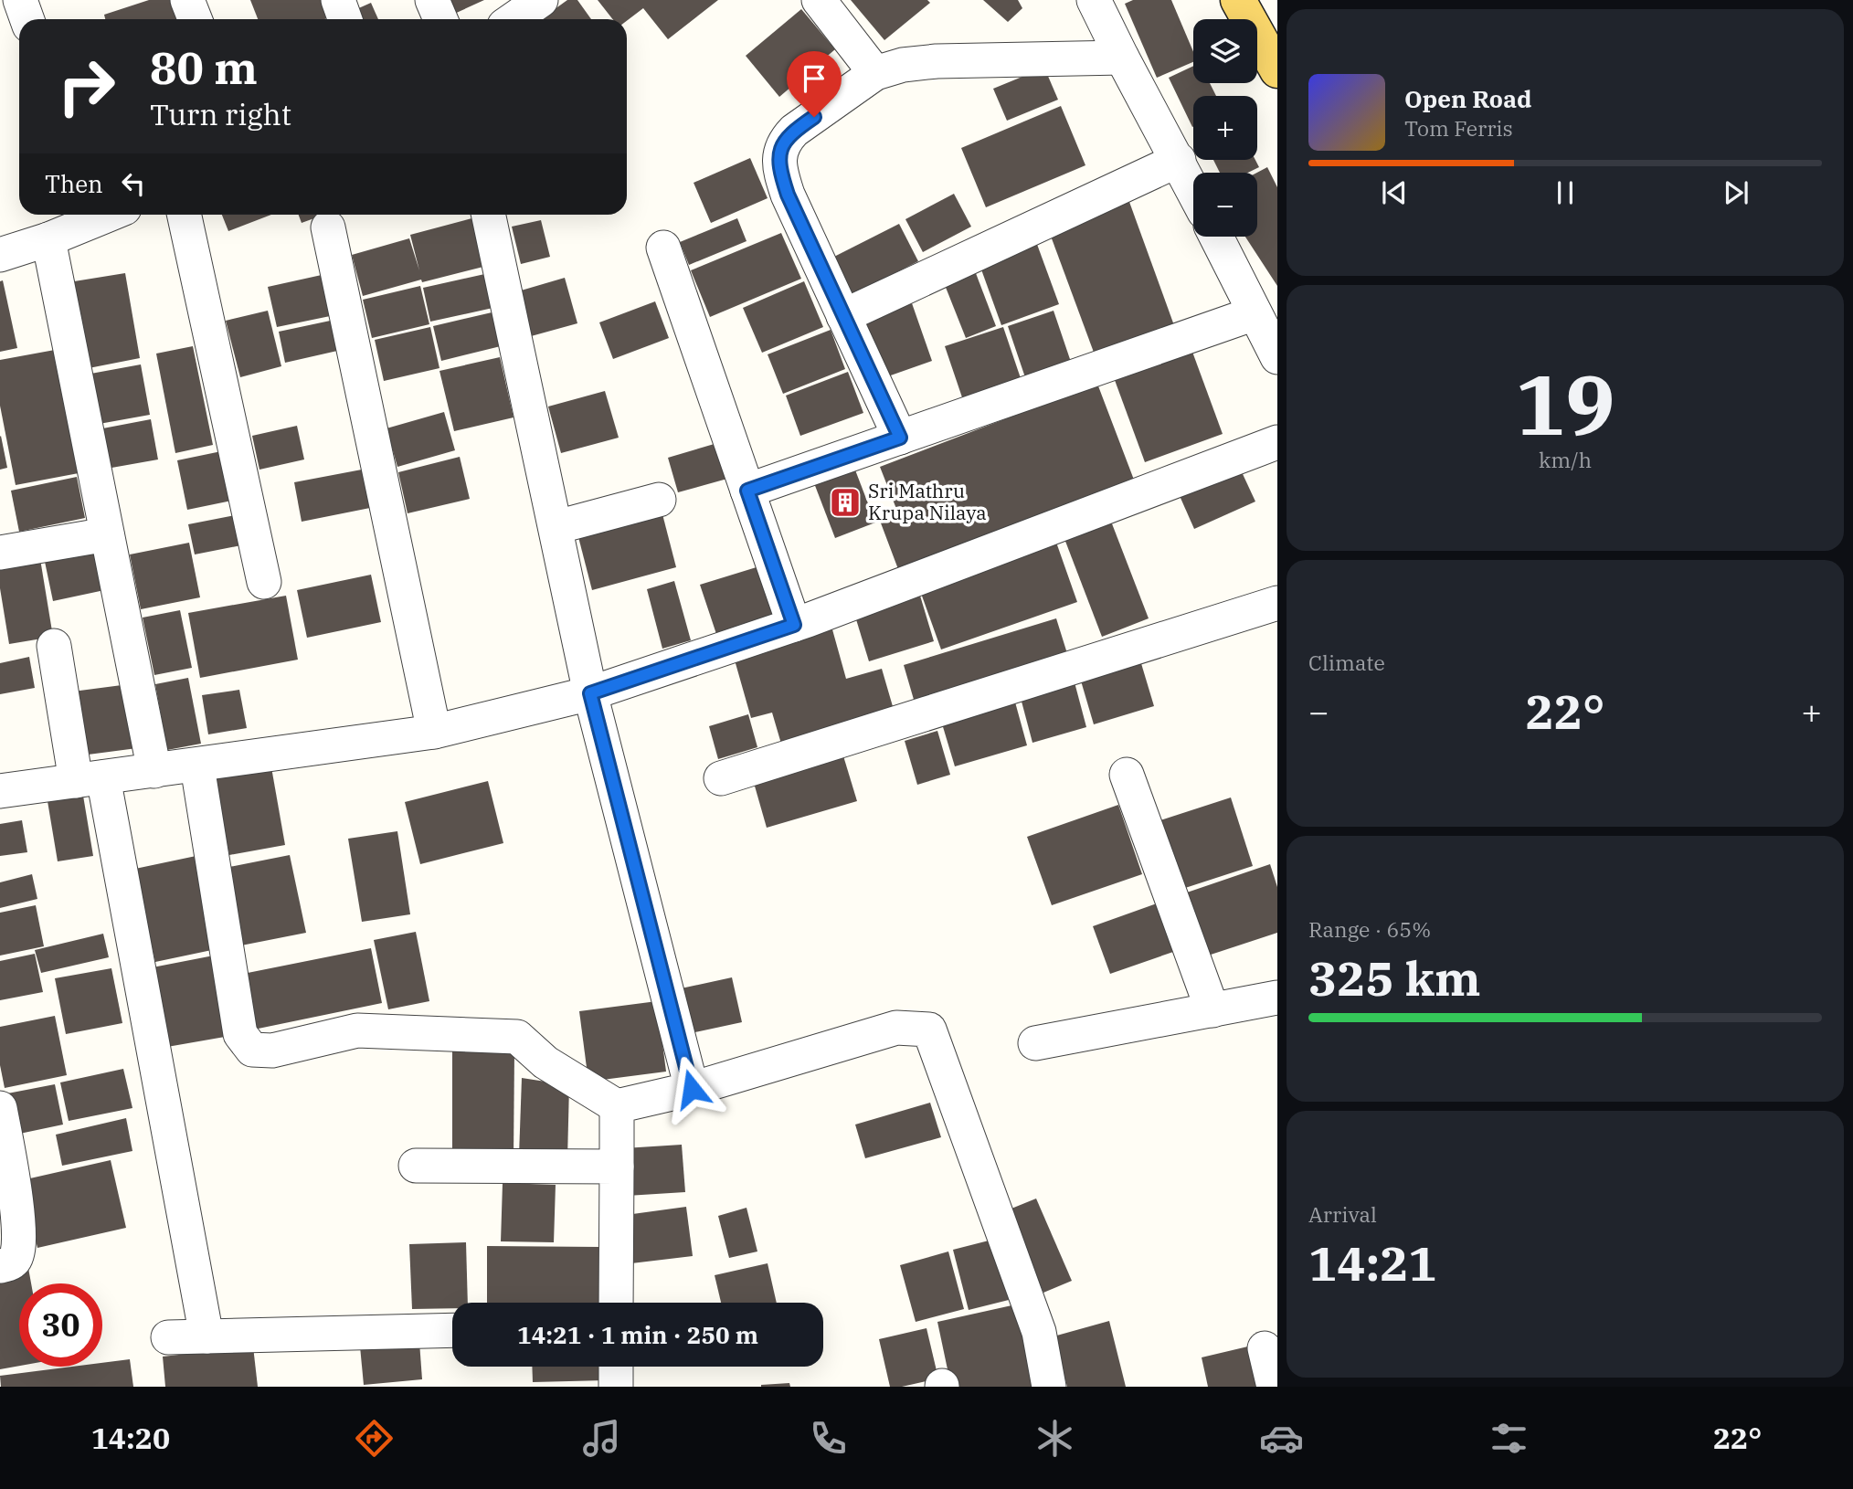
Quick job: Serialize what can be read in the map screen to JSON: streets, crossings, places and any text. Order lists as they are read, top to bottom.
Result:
{
  "places": {
    "building": ["Sri Mathru Krupa Nilaya"]
  },
  "page": {
    "map_buttons": ["+", "−"],
    "turn": ["80 m", "Turn right"],
    "song": ["Open Road", "Tom Ferris"],
    "then": "Then",
    "tile": [
      ["19", "km/h"],
      "Climate",
      ["Range · 65%", "325 km"],
      ["Arrival", "14:21"]
    ],
    "heat": ["−", "22°", "+"],
    "limit": "30",
    "trip": "14:21 · 1 min · 250 m",
    "tabs": ["14:20", "22°"]
  }
}
